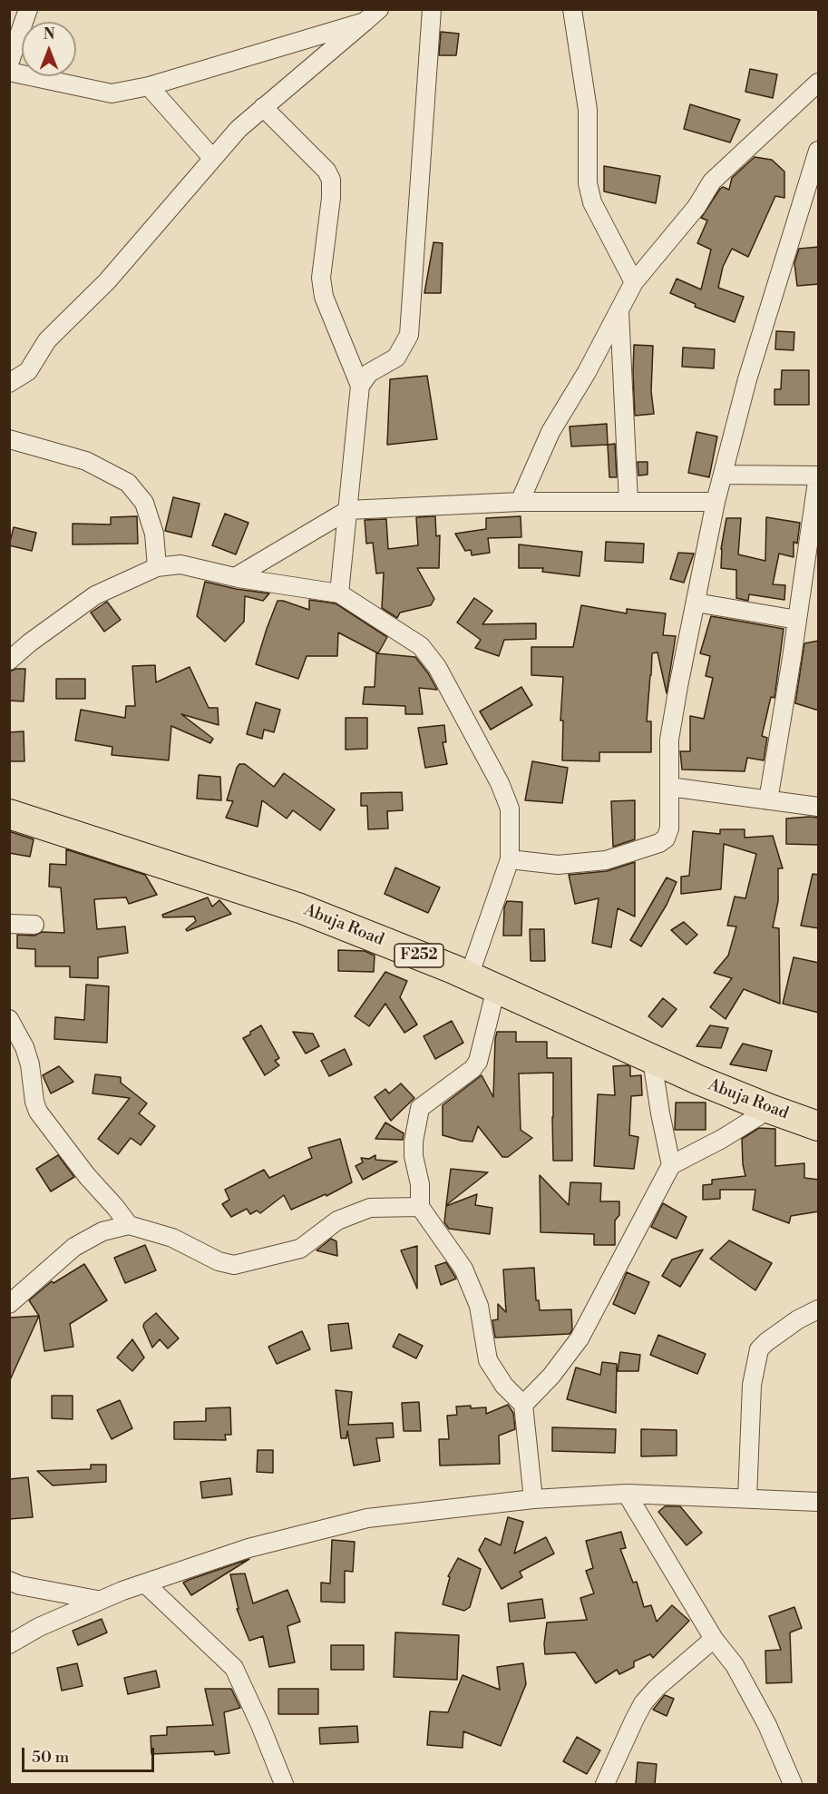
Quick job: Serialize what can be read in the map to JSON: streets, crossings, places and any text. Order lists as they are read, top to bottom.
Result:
{
  "streets": {
    "main road": ["Abuja Road", "F252"]
  },
  "scale_bar": "50 m",
  "north": "top"
}
